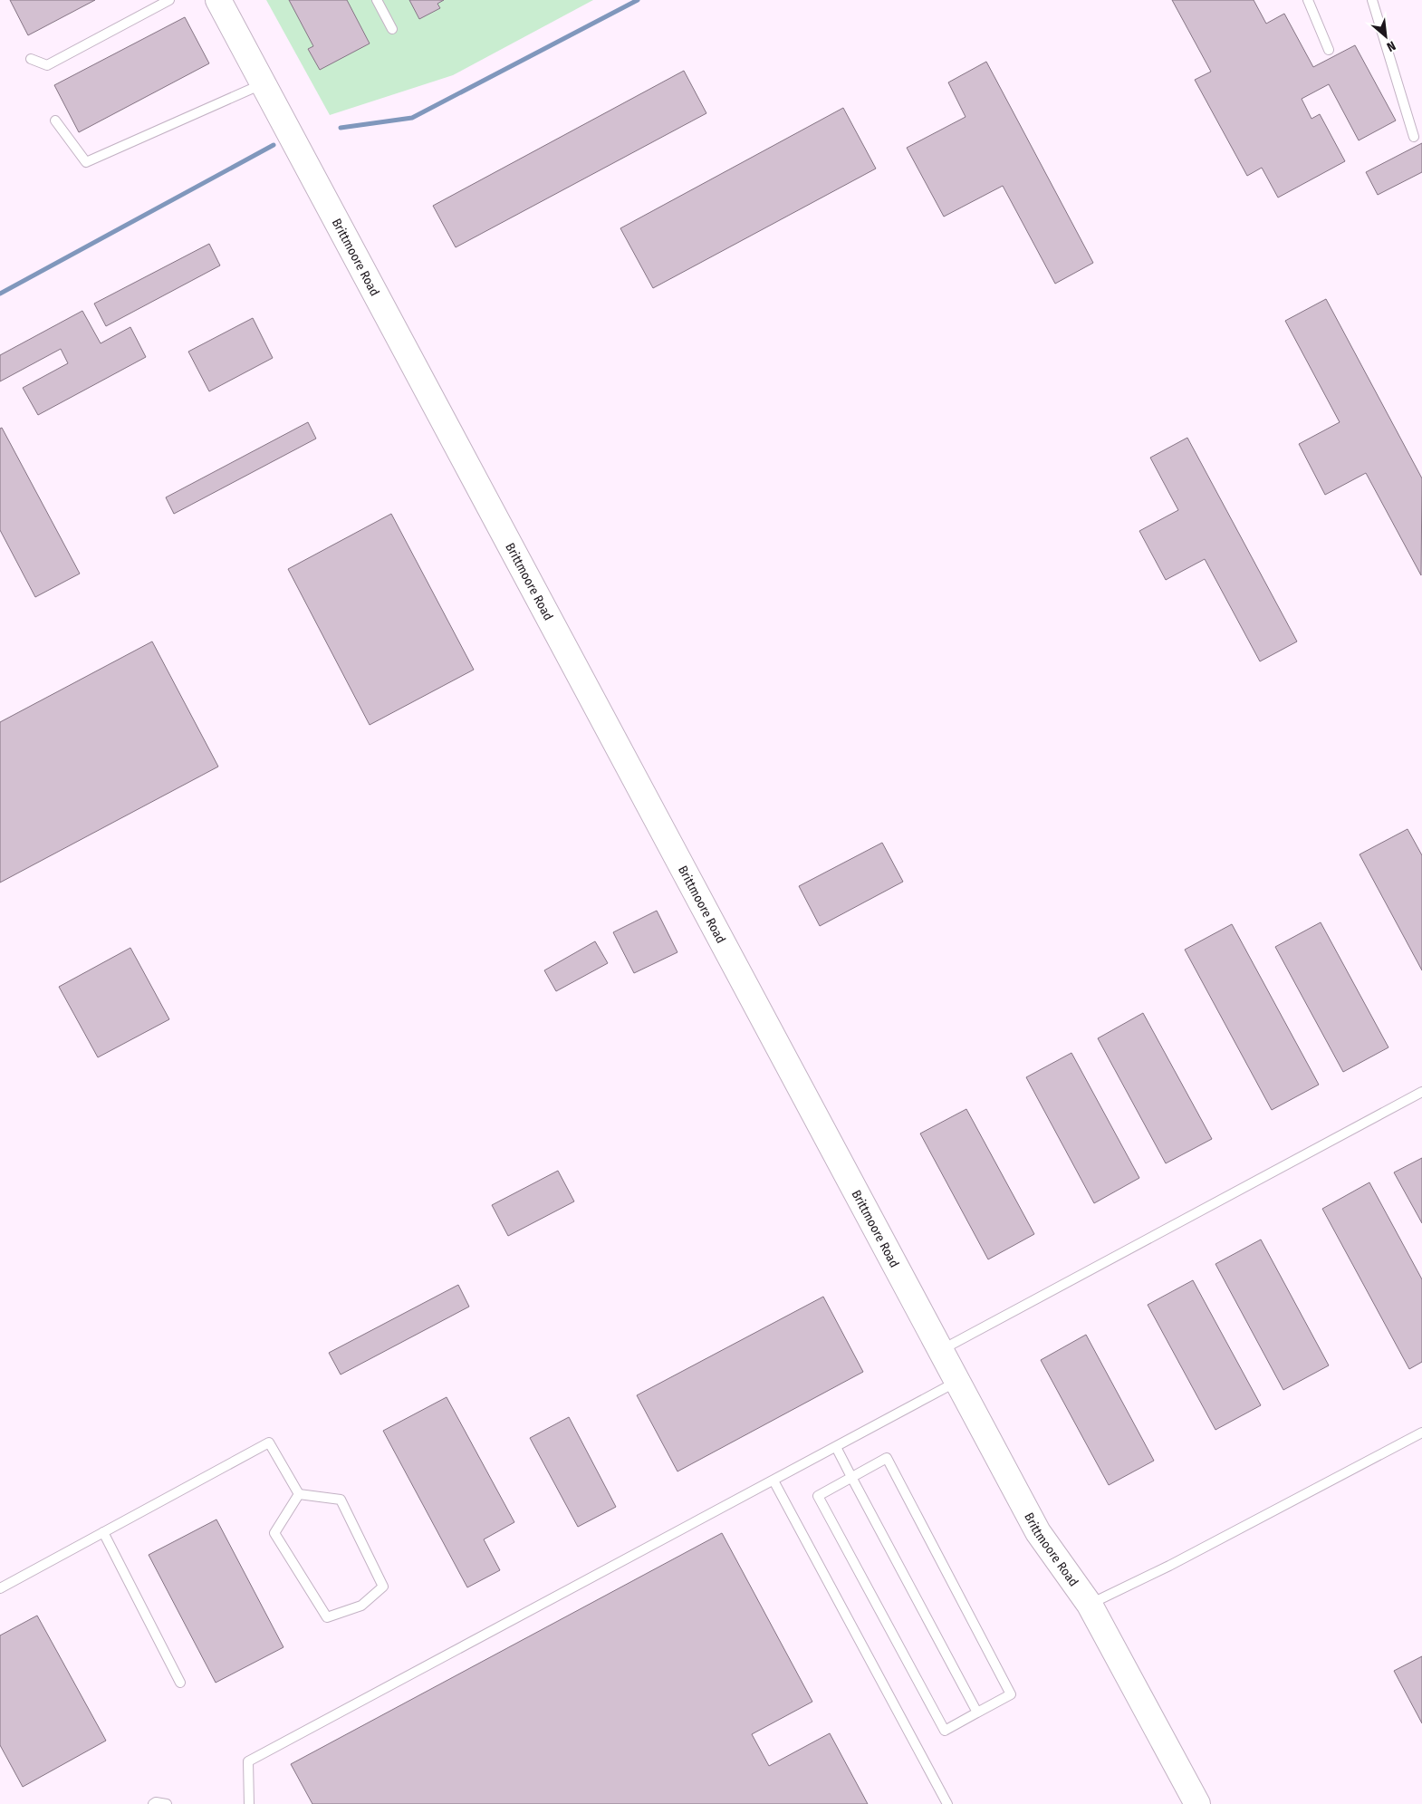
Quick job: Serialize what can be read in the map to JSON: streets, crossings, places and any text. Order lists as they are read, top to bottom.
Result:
{
  "streets": {
    "main road": ["Brittmoore Road"]
  },
  "north": "bottom right"
}
